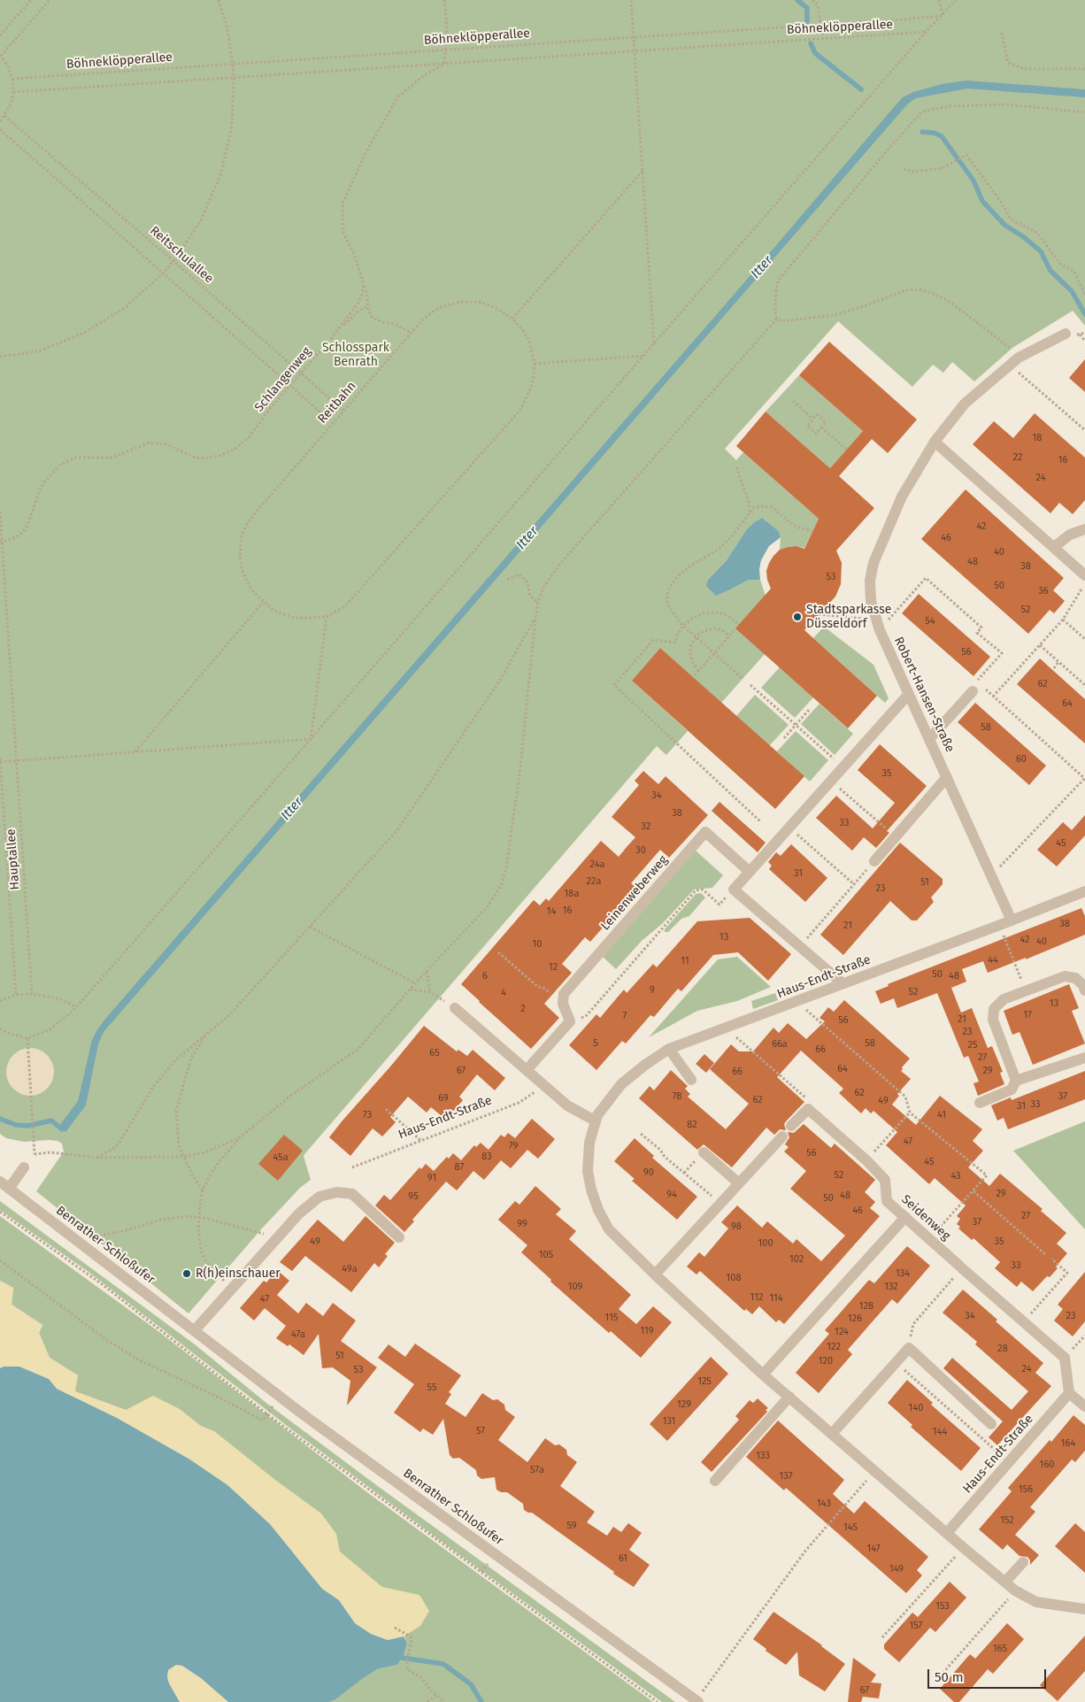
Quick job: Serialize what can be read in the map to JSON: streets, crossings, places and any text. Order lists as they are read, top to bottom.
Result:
{
  "streets": {
    "street": [
      "Robert-Hansen-Straße",
      "Leinenweberweg",
      "Haus-Endt-Straße",
      "Seidenweg",
      "Benrather Schloßufer"
    ],
    "path": [
      "Böhneklöpperallee",
      "Reitschulallee",
      "Schlangenweg",
      "Reitbahn",
      "Hauptallee"
    ]
  },
  "crossings": [
    ["Reitschulallee", "Schlangenweg"],
    ["Reitschulallee", "Reitbahn"],
    ["Schlangenweg", "Hauptallee"],
    ["Robert-Hansen-Straße", "Haus-Endt-Straße"]
  ],
  "water": ["Itter"],
  "parks": ["Schlosspark Benrath"],
  "places": ["Stadtsparkasse Düsseldorf", "R(h)einschauer"],
  "house_numbers": [
    "18",
    "22",
    "16",
    "24",
    "42",
    "46",
    "40",
    "48",
    "38",
    "53",
    "50",
    "36",
    "52",
    "54",
    "56",
    "62",
    "64",
    "58",
    "60",
    "35",
    "34",
    "38",
    "33",
    "32",
    "45",
    "30",
    "24a",
    "31",
    "22a",
    "51",
    "23",
    "18a",
    "16",
    "14",
    "38",
    "21",
    "13",
    "42",
    "40",
    "10",
    "44",
    "11",
    "12",
    "50",
    "6",
    "48",
    "9",
    "52",
    "4",
    "13",
    "2",
    "17",
    "7",
    "21",
    "56",
    "23",
    "5",
    "58",
    "66a",
    "25",
    "66",
    "65",
    "27",
    "64",
    "67",
    "29",
    "66",
    "62",
    "78",
    "37",
    "69",
    "62",
    "49",
    "33",
    "31",
    "73",
    "41",
    "82",
    "47",
    "79",
    "56",
    "83",
    "45a",
    "45",
    "87",
    "90",
    "52",
    "43",
    "91",
    "29",
    "94",
    "48",
    "95",
    "50",
    "46",
    "27",
    "37",
    "99",
    "98",
    "49",
    "35",
    "100",
    "105",
    "102",
    "33",
    "49a",
    "134",
    "108",
    "109",
    "132",
    "112",
    "114",
    "47",
    "128",
    "34",
    "23",
    "115",
    "126",
    "119",
    "124",
    "47a",
    "122",
    "28",
    "51",
    "120",
    "24",
    "53",
    "125",
    "55",
    "129",
    "140",
    "131",
    "57",
    "144",
    "164",
    "133",
    "160",
    "57a",
    "137",
    "156",
    "143",
    "152",
    "59",
    "145",
    "147",
    "61",
    "149",
    "153",
    "157",
    "165",
    "67"
  ],
  "scale_bar": "50 m"
}
